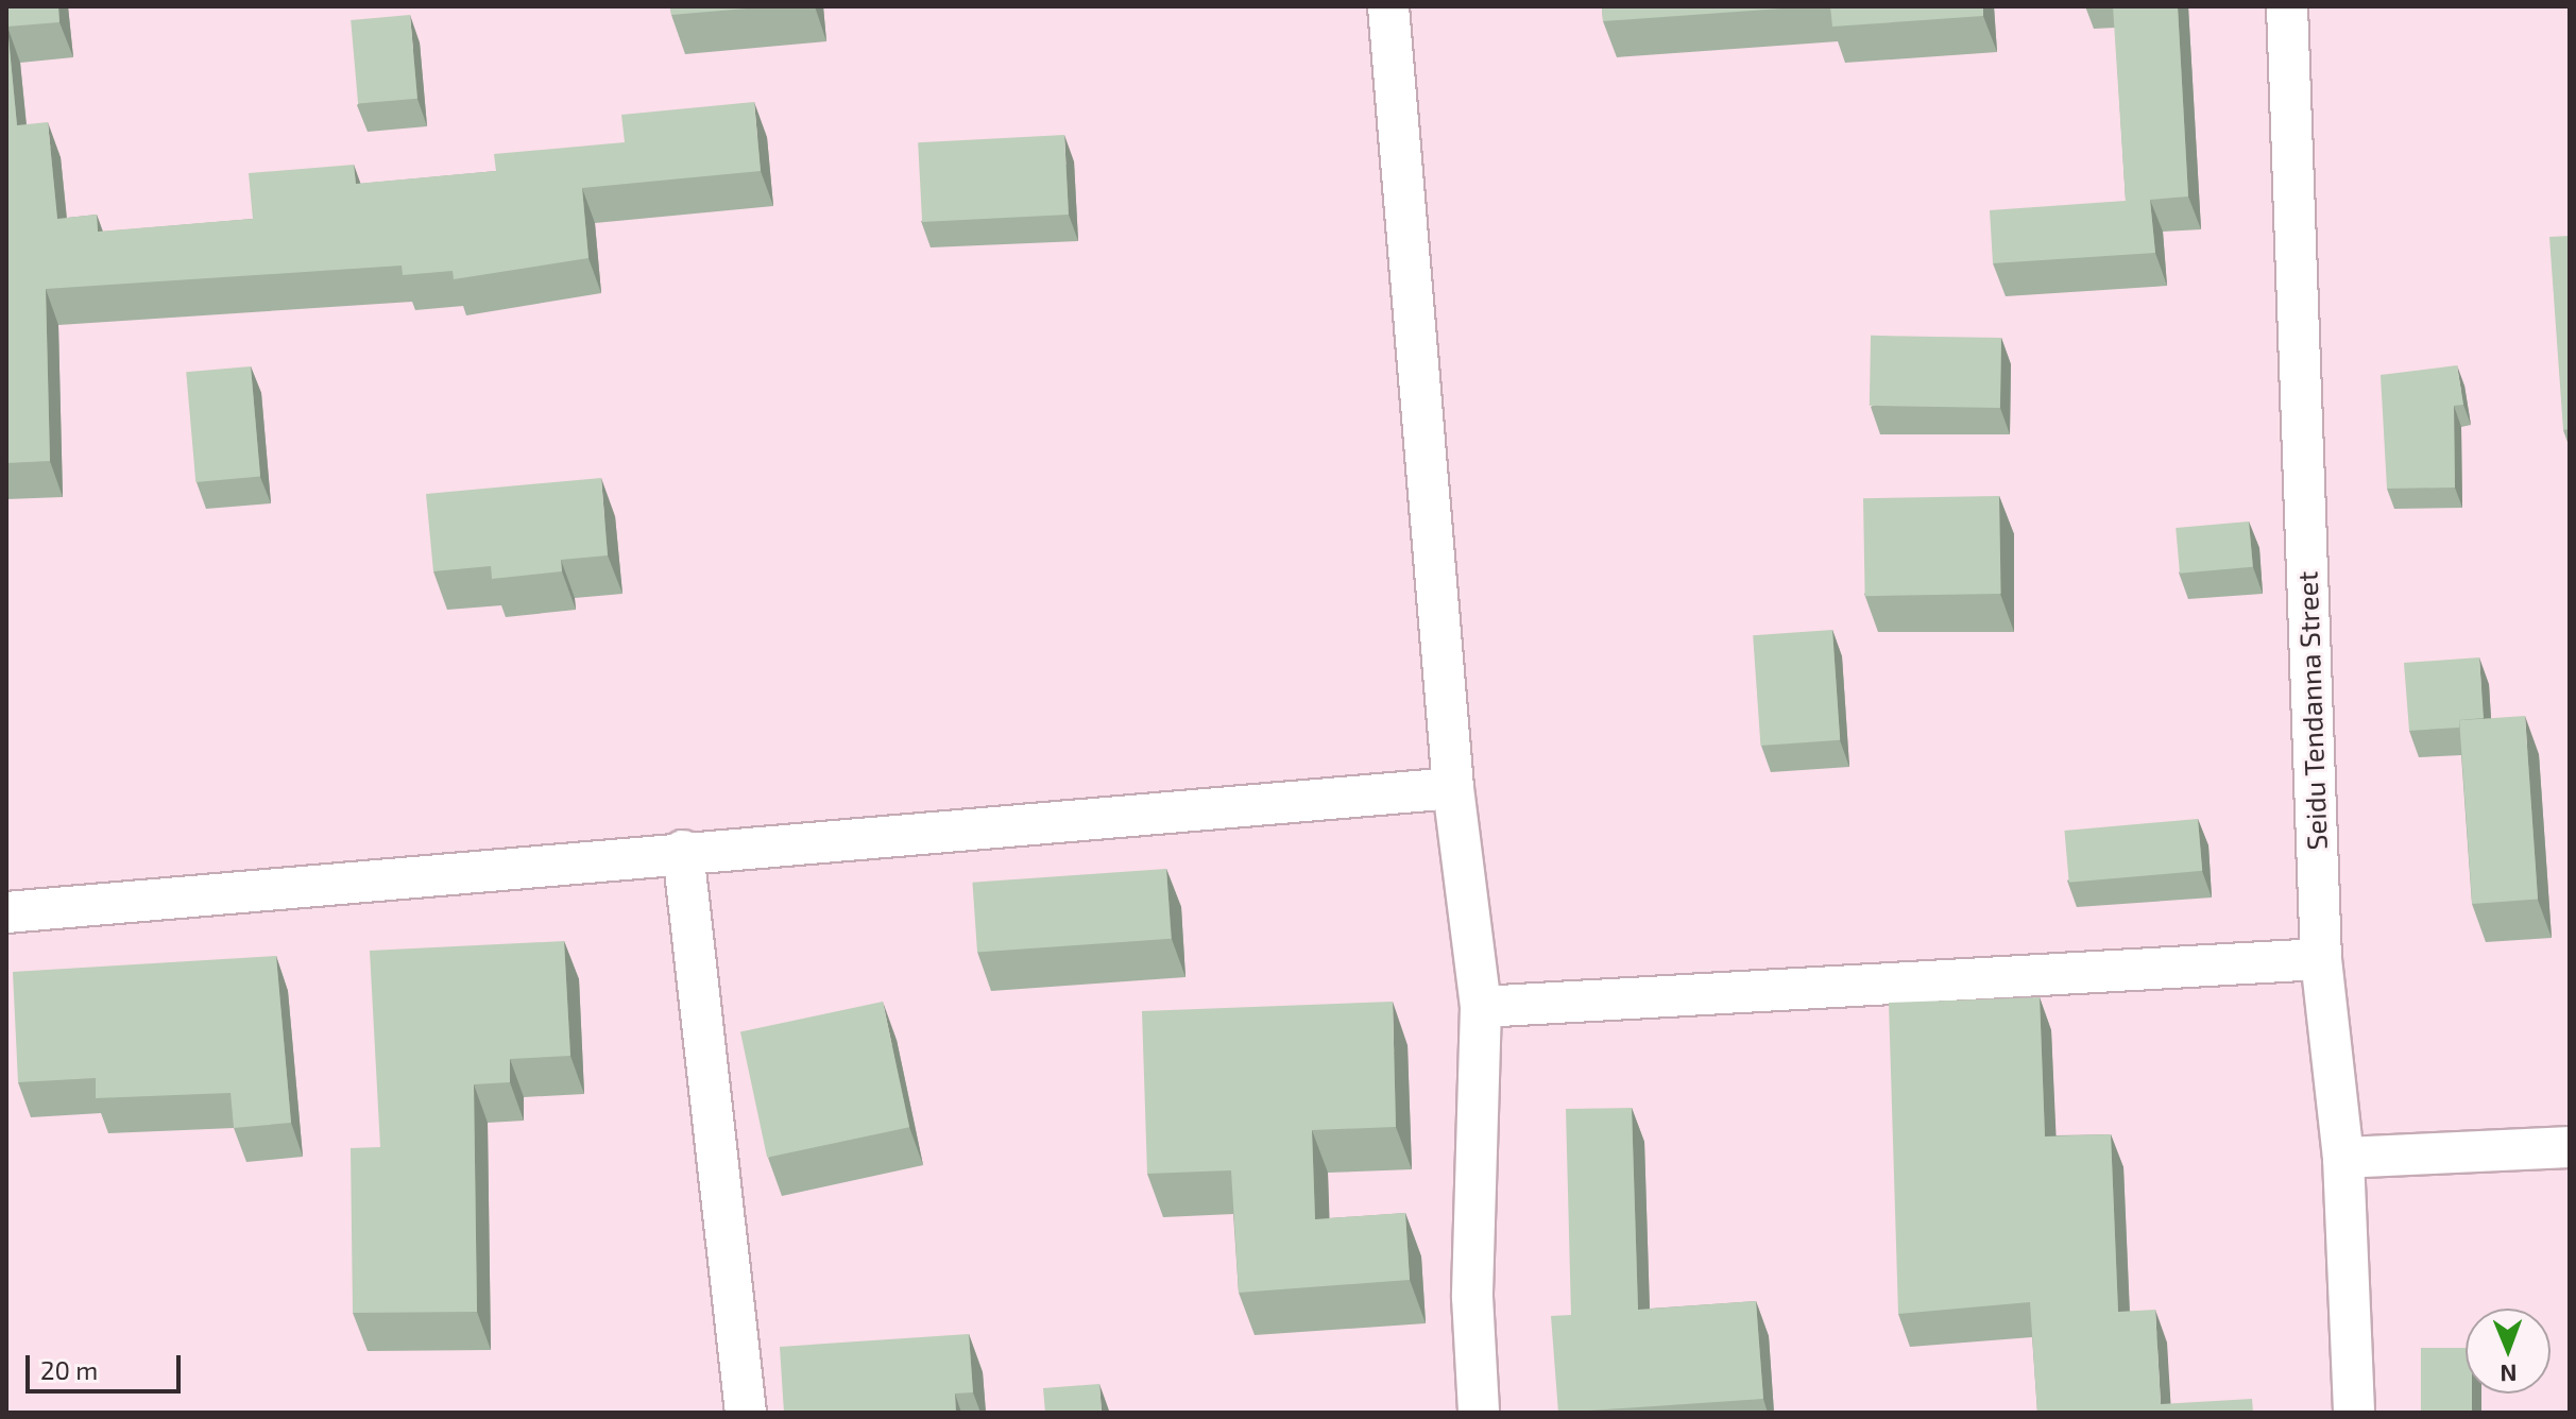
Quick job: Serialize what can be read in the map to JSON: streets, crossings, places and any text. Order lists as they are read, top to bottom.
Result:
{
  "streets": {
    "street": ["Seidu Tendanna Street"]
  },
  "scale_bar": "20 m",
  "north": "bottom"
}
